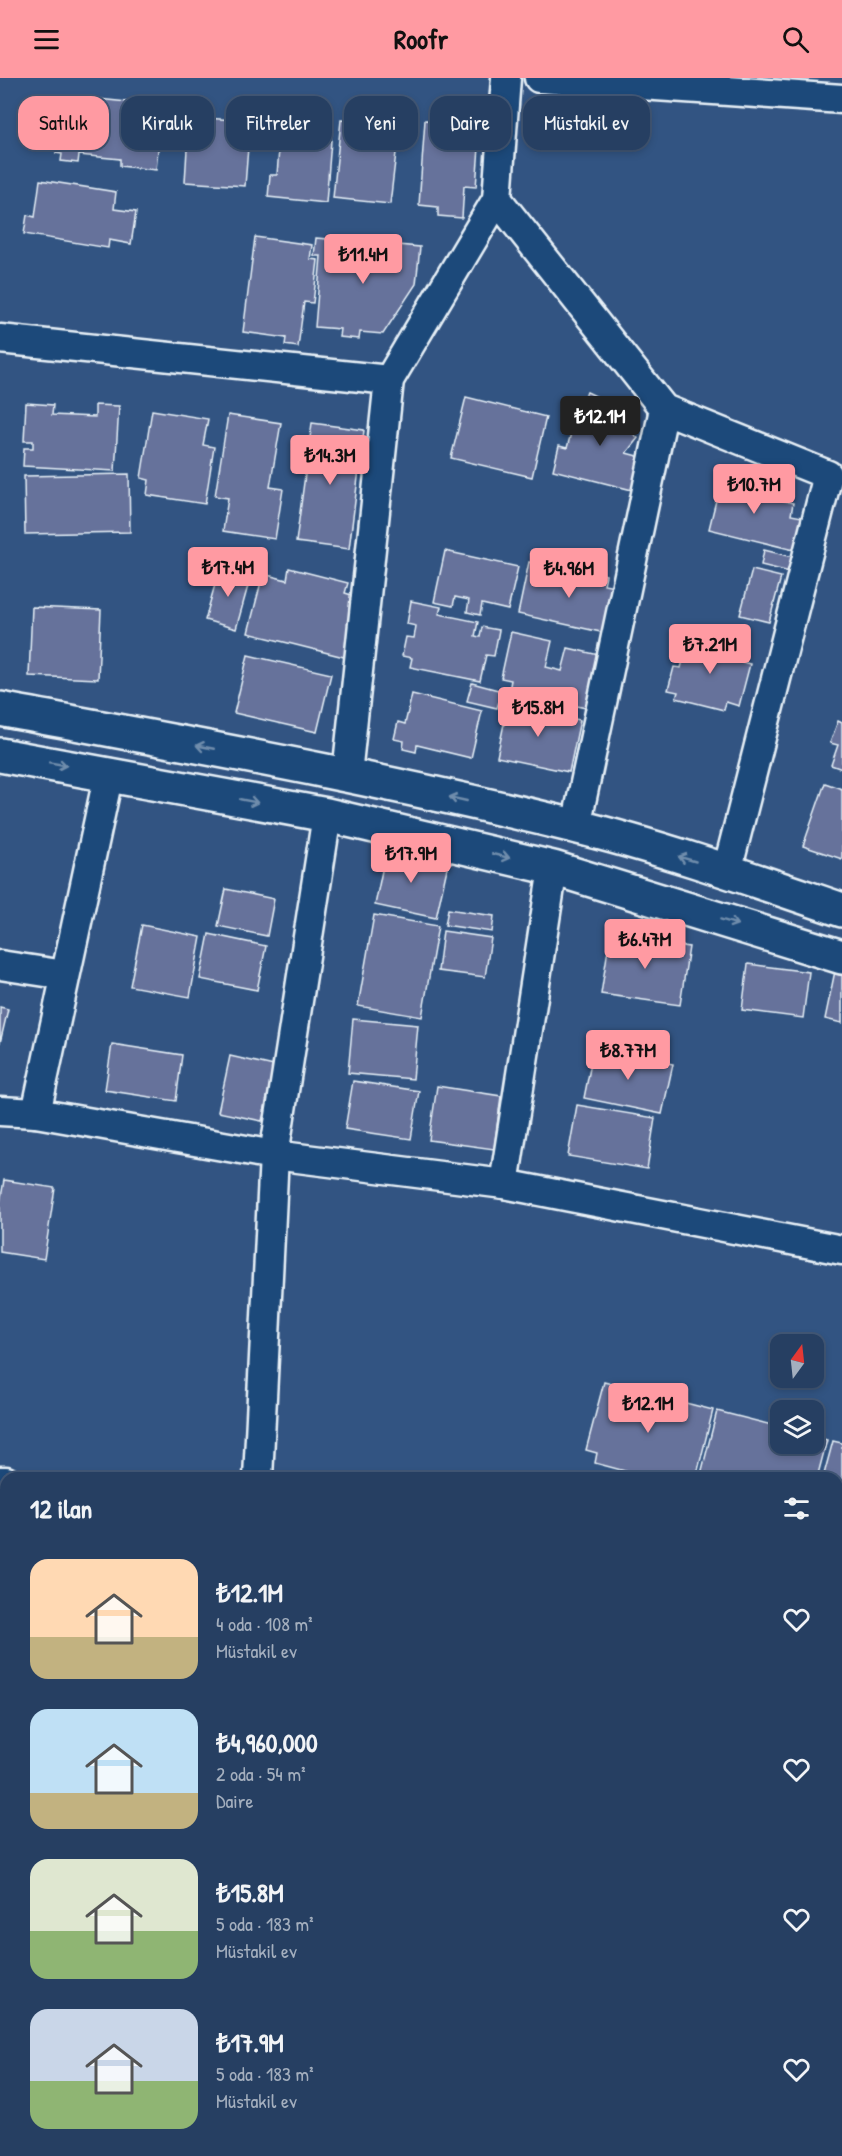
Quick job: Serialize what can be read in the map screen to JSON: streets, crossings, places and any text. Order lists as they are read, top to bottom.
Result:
{
  "north": "top",
  "page": {
    "header": "Roofr",
    "chip": [
      "Satılık",
      "Kiralık",
      "Filtreler",
      "Yeni",
      "Daire",
      "Müstakil ev"
    ],
    "price": [
      "₺11.4M",
      "₺12.1M",
      "₺14.3M",
      "₺10.7M",
      "₺17.4M",
      "₺4.96M",
      "₺7.21M",
      "₺15.8M",
      "₺17.9M",
      "₺6.47M",
      "₺8.77M",
      "₺12.1M"
    ],
    "heading": "12 ilan",
    "list": [
      {
        "name": "₺12.1M",
        "note": "4 oda · 108 m² · Müstakil ev"
      },
      {
        "name": "₺4,960,000",
        "note": "2 oda · 54 m² · Daire"
      },
      {
        "name": "₺15.8M",
        "note": "5 oda · 183 m² · Müstakil ev"
      },
      {
        "name": "₺17.9M",
        "note": "5 oda · 183 m² · Müstakil ev"
      }
    ]
  }
}
